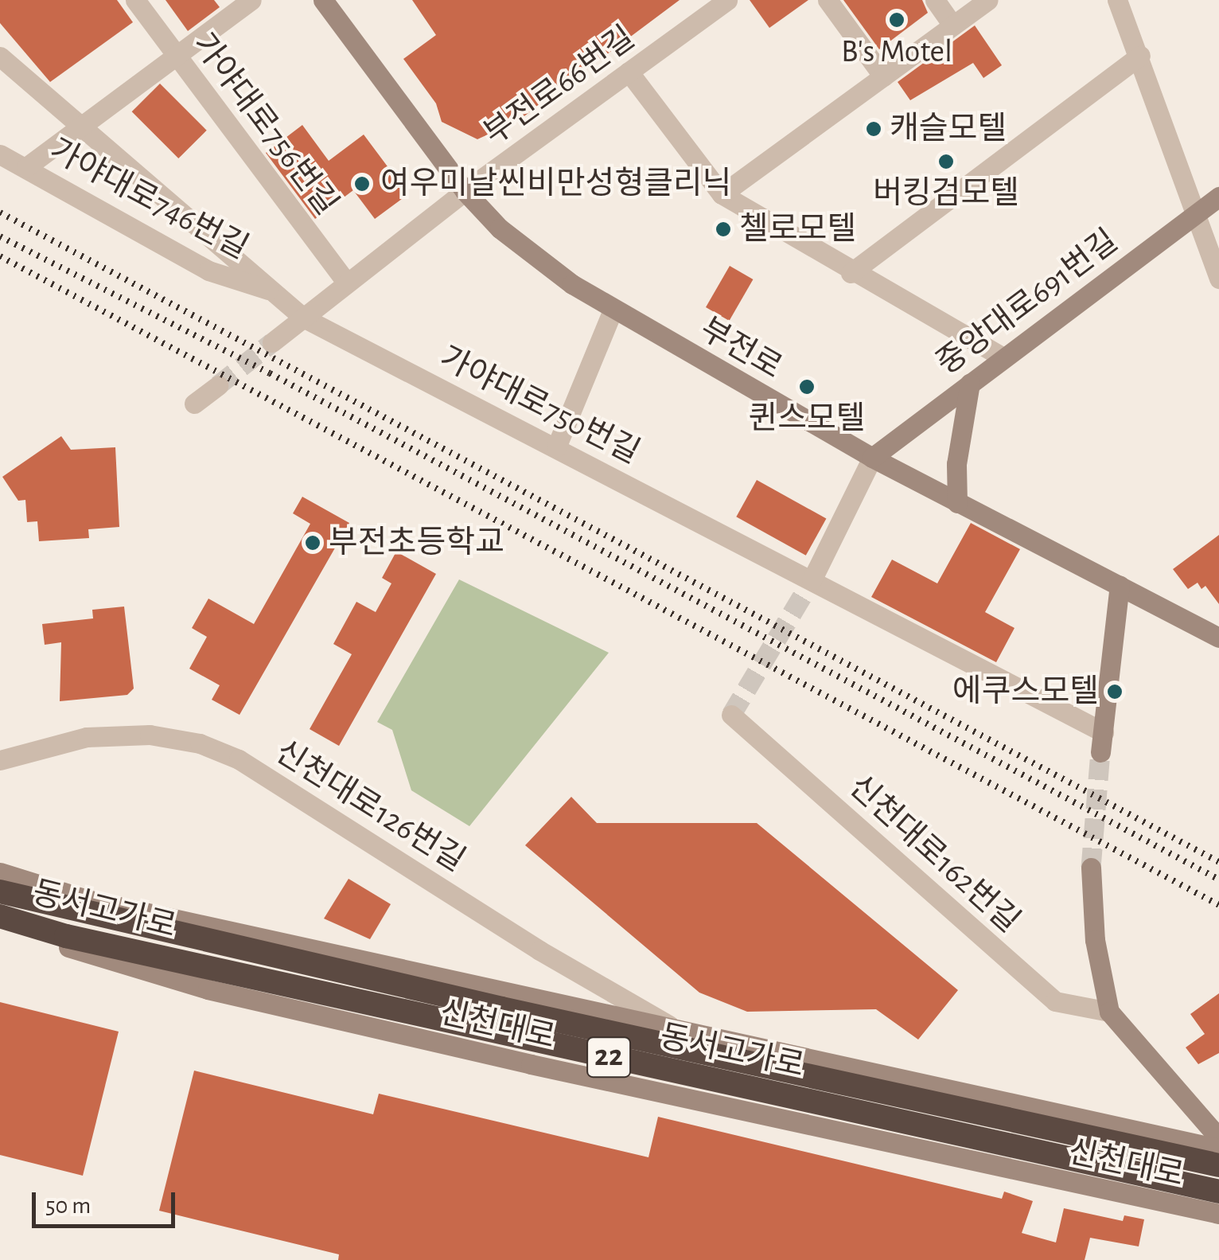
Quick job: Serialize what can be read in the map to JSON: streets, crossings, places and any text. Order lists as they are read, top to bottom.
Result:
{
  "streets": {
    "highway": ["동서고가로", "22"],
    "main road": ["중앙대로691번길", "부전로", "신천대로"],
    "street": [
      "부전로66번길",
      "가야대로756번길",
      "가야대로746번길",
      "가야대로750번길",
      "신천대로126번길",
      "신천대로162번길"
    ]
  },
  "crossings": [
    ["부전로66번길", "가야대로756번길"],
    ["부전로66번길", "부전로"],
    ["부전로66번길", "가야대로750번길"],
    ["가야대로746번길", "가야대로750번길"],
    ["중앙대로691번길", "부전로"],
    ["신천대로126번길", "신천대로"]
  ],
  "places": [
    "B's Motel",
    "캐슬모텔",
    "버킹검모텔",
    "여우미날씬비만성형클리닉",
    "첼로모텔",
    "퀸스모텔",
    "부전초등학교",
    "에쿠스모텔"
  ],
  "scale_bar": "50 m"
}
